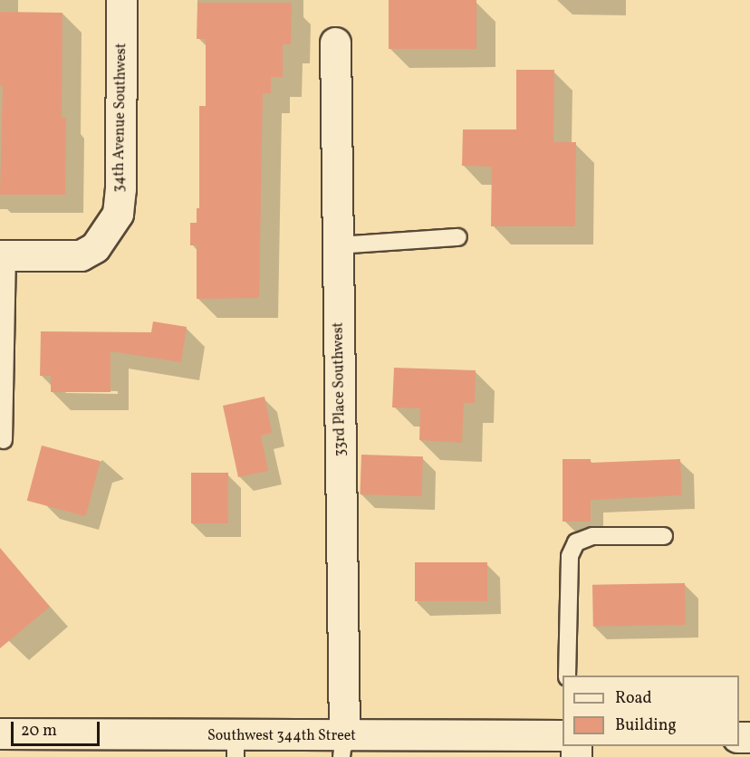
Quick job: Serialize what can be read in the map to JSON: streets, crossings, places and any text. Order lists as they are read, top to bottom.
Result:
{
  "streets": {
    "street": ["34th Avenue Southwest", "33rd Place Southwest", "Southwest 344th Street"]
  },
  "crossings": [
    ["33rd Place Southwest", "Southwest 344th Street"]
  ],
  "legend": ["Road", "Building"],
  "scale_bar": "20 m"
}
